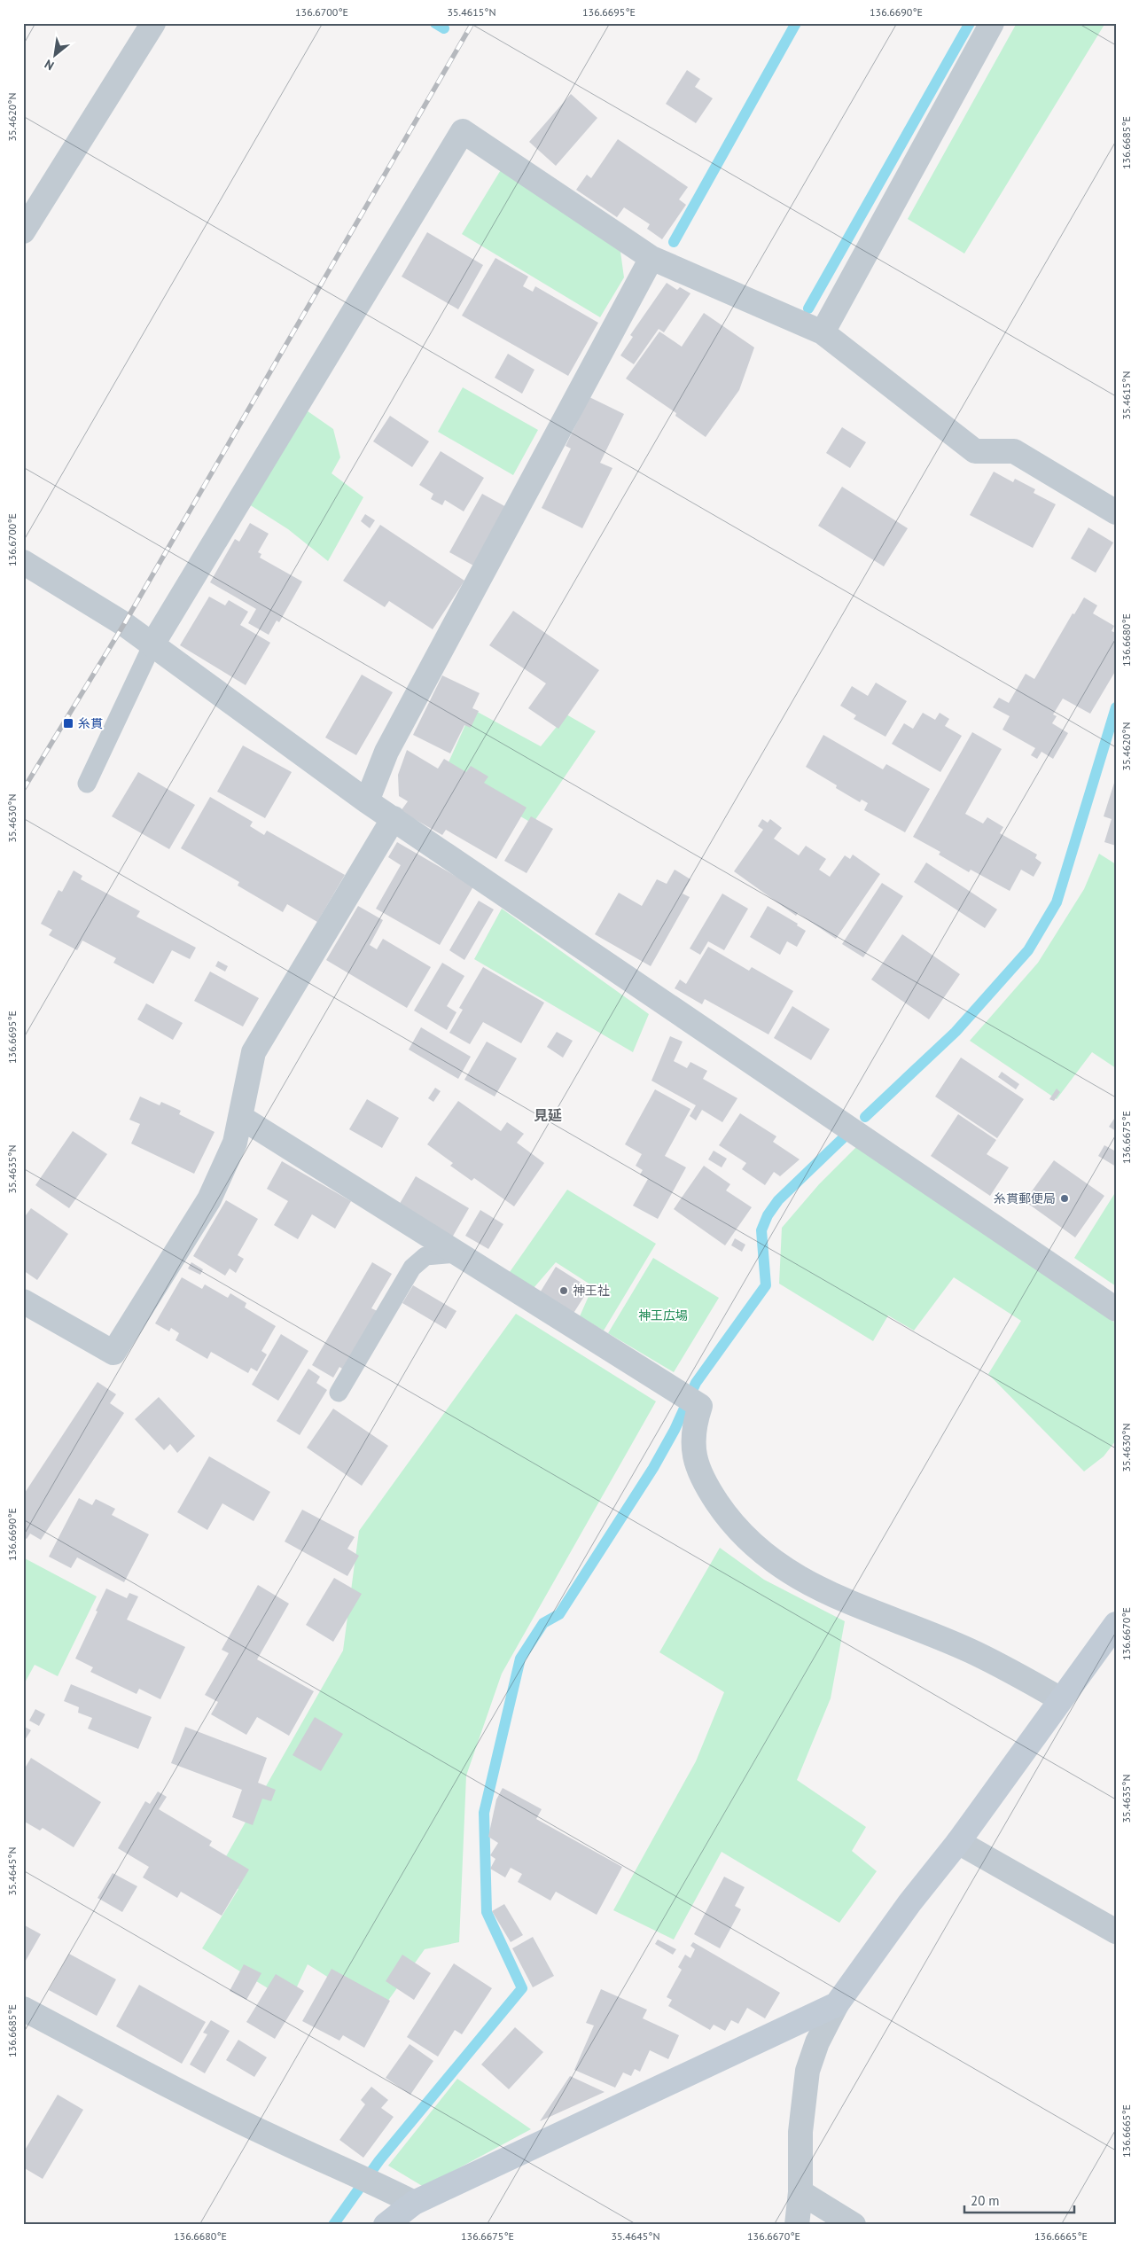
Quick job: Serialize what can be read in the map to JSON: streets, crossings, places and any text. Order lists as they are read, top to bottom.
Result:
{
  "districts": ["見延"],
  "parks": ["神王広場"],
  "places": {
    "transit": ["糸貫"],
    "other": ["糸貫郵便局", "神王社"]
  },
  "scale_bar": "20 m",
  "north": "bottom left",
  "coordinates": [
    "136.6700°E",
    "35.4615°N",
    "136.6695°E",
    "136.6690°E",
    "35.4620°N",
    "136.6685°E",
    "136.6680°E",
    "35.4630°N",
    "136.6675°E",
    "35.4635°N",
    "136.6670°E",
    "35.4645°N",
    "136.6665°E"
  ]
}
